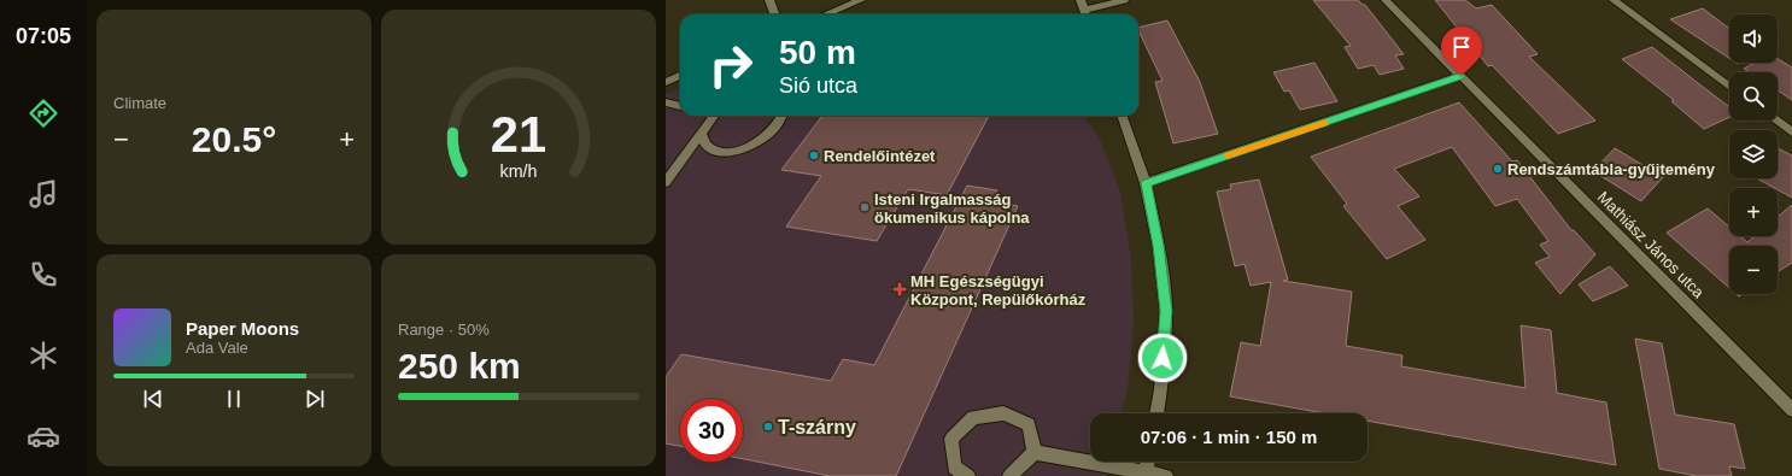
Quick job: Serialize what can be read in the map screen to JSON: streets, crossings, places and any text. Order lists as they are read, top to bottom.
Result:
{
  "streets": {
    "street": ["Mathiász János utca"]
  },
  "places": {
    "other": [
      "Rendelőintézet",
      "Rendszámtábla-gyűjtemény",
      "Isteni Irgalmasság ökumenikus kápolna",
      "T-szárny"
    ],
    "health": ["MH Egészségügyi Központ, Repülőkórház"]
  },
  "page": {
    "tabs": "07:05",
    "tile": [
      "Climate",
      ["Range · 50%", "250 km"]
    ],
    "map_buttons": ["+", "−"],
    "turn": ["50 m", "Sió utca"],
    "heat": ["−", "20.5°", "+"],
    "song": ["Paper Moons", "Ada Vale"],
    "limit": "30",
    "trip": "07:06 · 1 min · 150 m",
    "gauge": ["21", "km/h"]
  }
}
